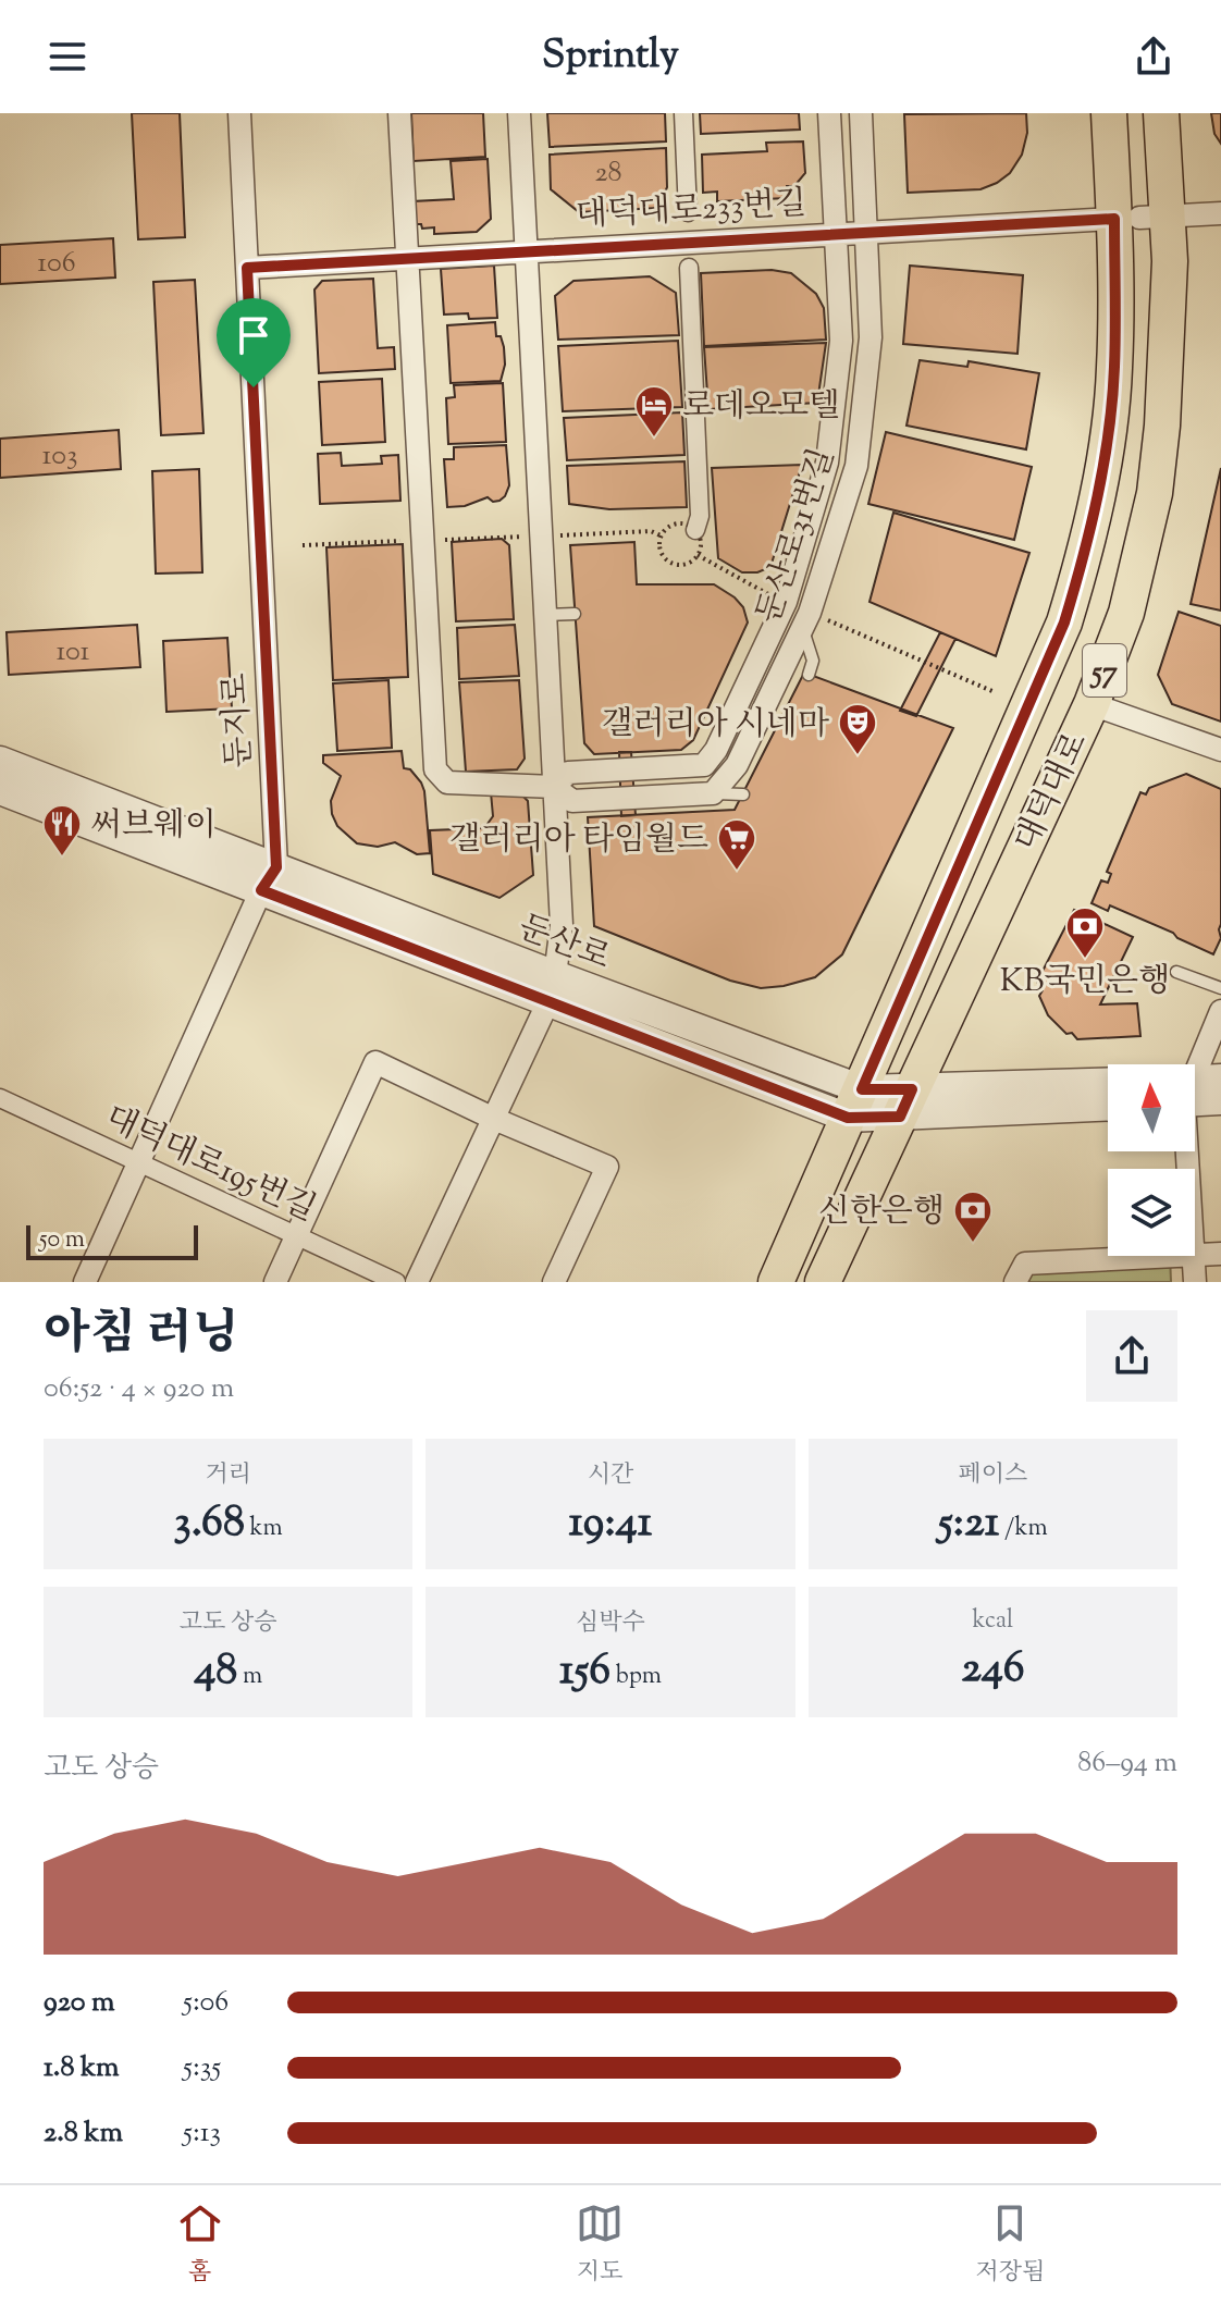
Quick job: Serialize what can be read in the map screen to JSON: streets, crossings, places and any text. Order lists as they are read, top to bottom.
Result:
{
  "streets": {
    "main road": ["57", "대덕대로"],
    "street": [
      "대덕대로233번길",
      "둔산로31번길",
      "둔지로",
      "둔산로",
      "대덕대로195번길"
    ]
  },
  "crossings": [
    ["대덕대로233번길", "둔산로31번길"],
    ["대덕대로233번길", "둔지로"],
    ["대덕대로233번길", "대덕대로"],
    ["둔지로", "둔산로"],
    ["둔지로", "대덕대로195번길"],
    ["대덕대로", "둔산로"]
  ],
  "places": {
    "hotel": ["로데오모텔"],
    "theatre": ["갤러리아 시네마"],
    "restaurant": ["써브웨이"],
    "supermarket": ["갤러리아 타임월드"],
    "bank": ["KB국민은행", "신한은행"]
  },
  "house_numbers": [
    "28",
    "106",
    "103",
    "101"
  ],
  "scale_bar": "50 m",
  "north": "top",
  "page": {
    "header": "Sprintly",
    "scale": "50 m",
    "heading": ["아침 러닝", "06:52 · 4 × 920 m"],
    "stats": [
      ["거리", "3.68 km"],
      ["시간", "19:41"],
      ["페이스", "5:21 /km"],
      ["고도 상승", "48 m"],
      ["심박수", "156 bpm"],
      ["kcal", "246"]
    ],
    "chart": ["고도 상승", "86–94 m"],
    "list": [
      {
        "name": "920 m",
        "note": "5:06"
      },
      {
        "name": "1.8 km",
        "note": "5:35"
      },
      {
        "name": "2.8 km",
        "note": "5:13"
      }
    ],
    "tabs": ["홈", "지도", "저장됨"]
  }
}
